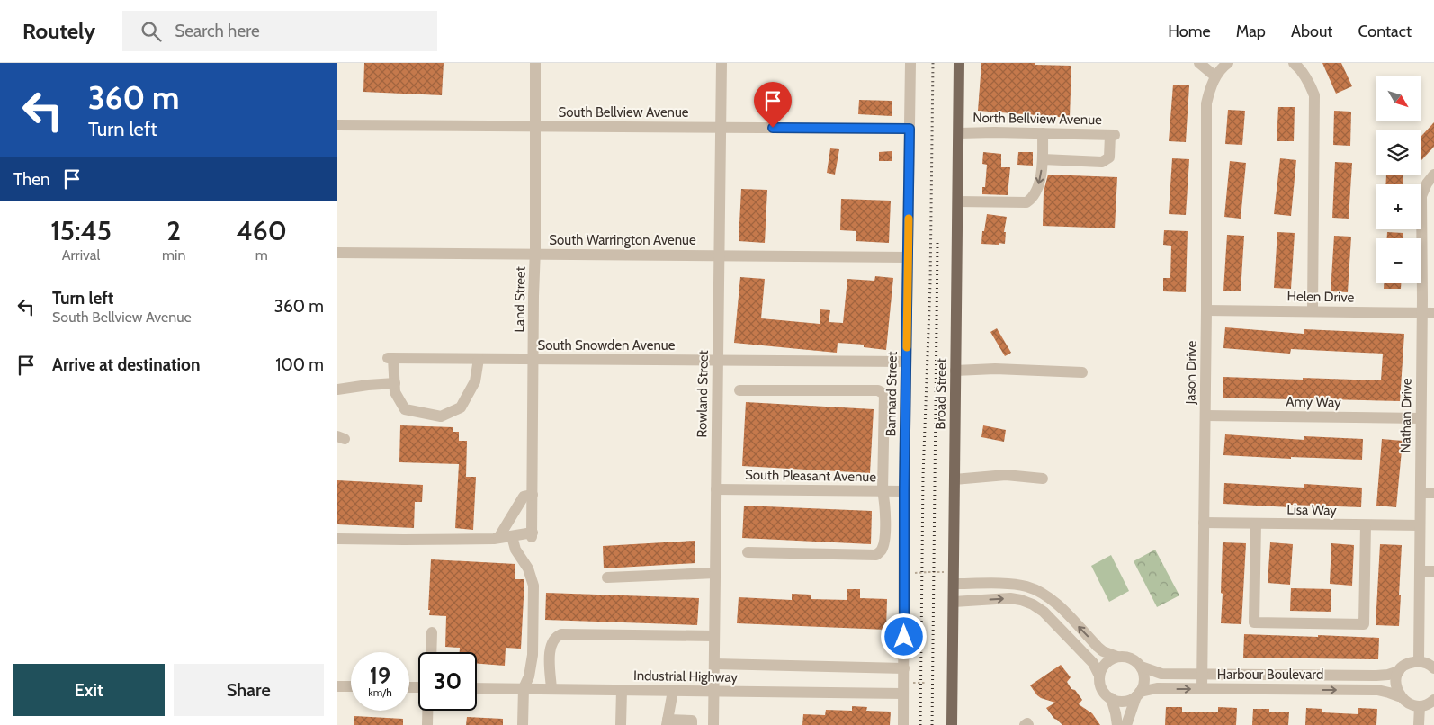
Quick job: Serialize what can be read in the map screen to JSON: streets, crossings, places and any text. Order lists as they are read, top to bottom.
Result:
{
  "streets": {
    "main road": ["Broad Street"],
    "street": [
      "South Bellview Avenue",
      "North Bellview Avenue",
      "South Warrington Avenue",
      "Helen Drive",
      "Land Street",
      "South Snowden Avenue",
      "Jason Drive",
      "Rowland Street",
      "Bannard Street",
      "Amy Way",
      "Nathan Drive",
      "South Pleasant Avenue",
      "Lisa Way",
      "Harbour Boulevard",
      "Industrial Highway"
    ]
  },
  "crossings": [
    ["South Bellview Avenue", "Land Street"],
    ["South Bellview Avenue", "Rowland Street"],
    ["South Bellview Avenue", "Bannard Street"],
    ["North Bellview Avenue", "Broad Street"],
    ["South Warrington Avenue", "Land Street"],
    ["South Warrington Avenue", "Rowland Street"],
    ["South Warrington Avenue", "Bannard Street"],
    ["Helen Drive", "Jason Drive"],
    ["Helen Drive", "Nathan Drive"],
    ["Land Street", "South Snowden Avenue"],
    ["South Snowden Avenue", "Rowland Street"],
    ["South Snowden Avenue", "Bannard Street"],
    ["Jason Drive", "Amy Way"],
    ["Jason Drive", "Lisa Way"],
    ["Jason Drive", "Harbour Boulevard"],
    ["Rowland Street", "South Pleasant Avenue"],
    ["Rowland Street", "Industrial Highway"],
    ["Bannard Street", "South Pleasant Avenue"],
    ["Bannard Street", "Industrial Highway"],
    ["Broad Street", "Harbour Boulevard"],
    ["Amy Way", "Nathan Drive"],
    ["Nathan Drive", "Lisa Way"],
    ["Nathan Drive", "Harbour Boulevard"]
  ],
  "north": "bottom right",
  "page": {
    "header": "Routely",
    "search": "Search here",
    "nav": [
      "Home",
      "Map",
      "About",
      "Contact"
    ],
    "turn": ["360 m", "Turn left"],
    "map_buttons": ["+", "−"],
    "then": "Then",
    "eta": [
      "15:45",
      "Arrival",
      "2",
      "min",
      "460",
      "m"
    ],
    "list": [
      {
        "name": "Turn left",
        "note": "South Bellview Avenue",
        "value": "360 m"
      },
      {
        "name": "Arrive at destination",
        "value": "100 m"
      }
    ],
    "speed": "19 km/h",
    "limit": "30",
    "buttons": ["Exit", "Share"]
  }
}
